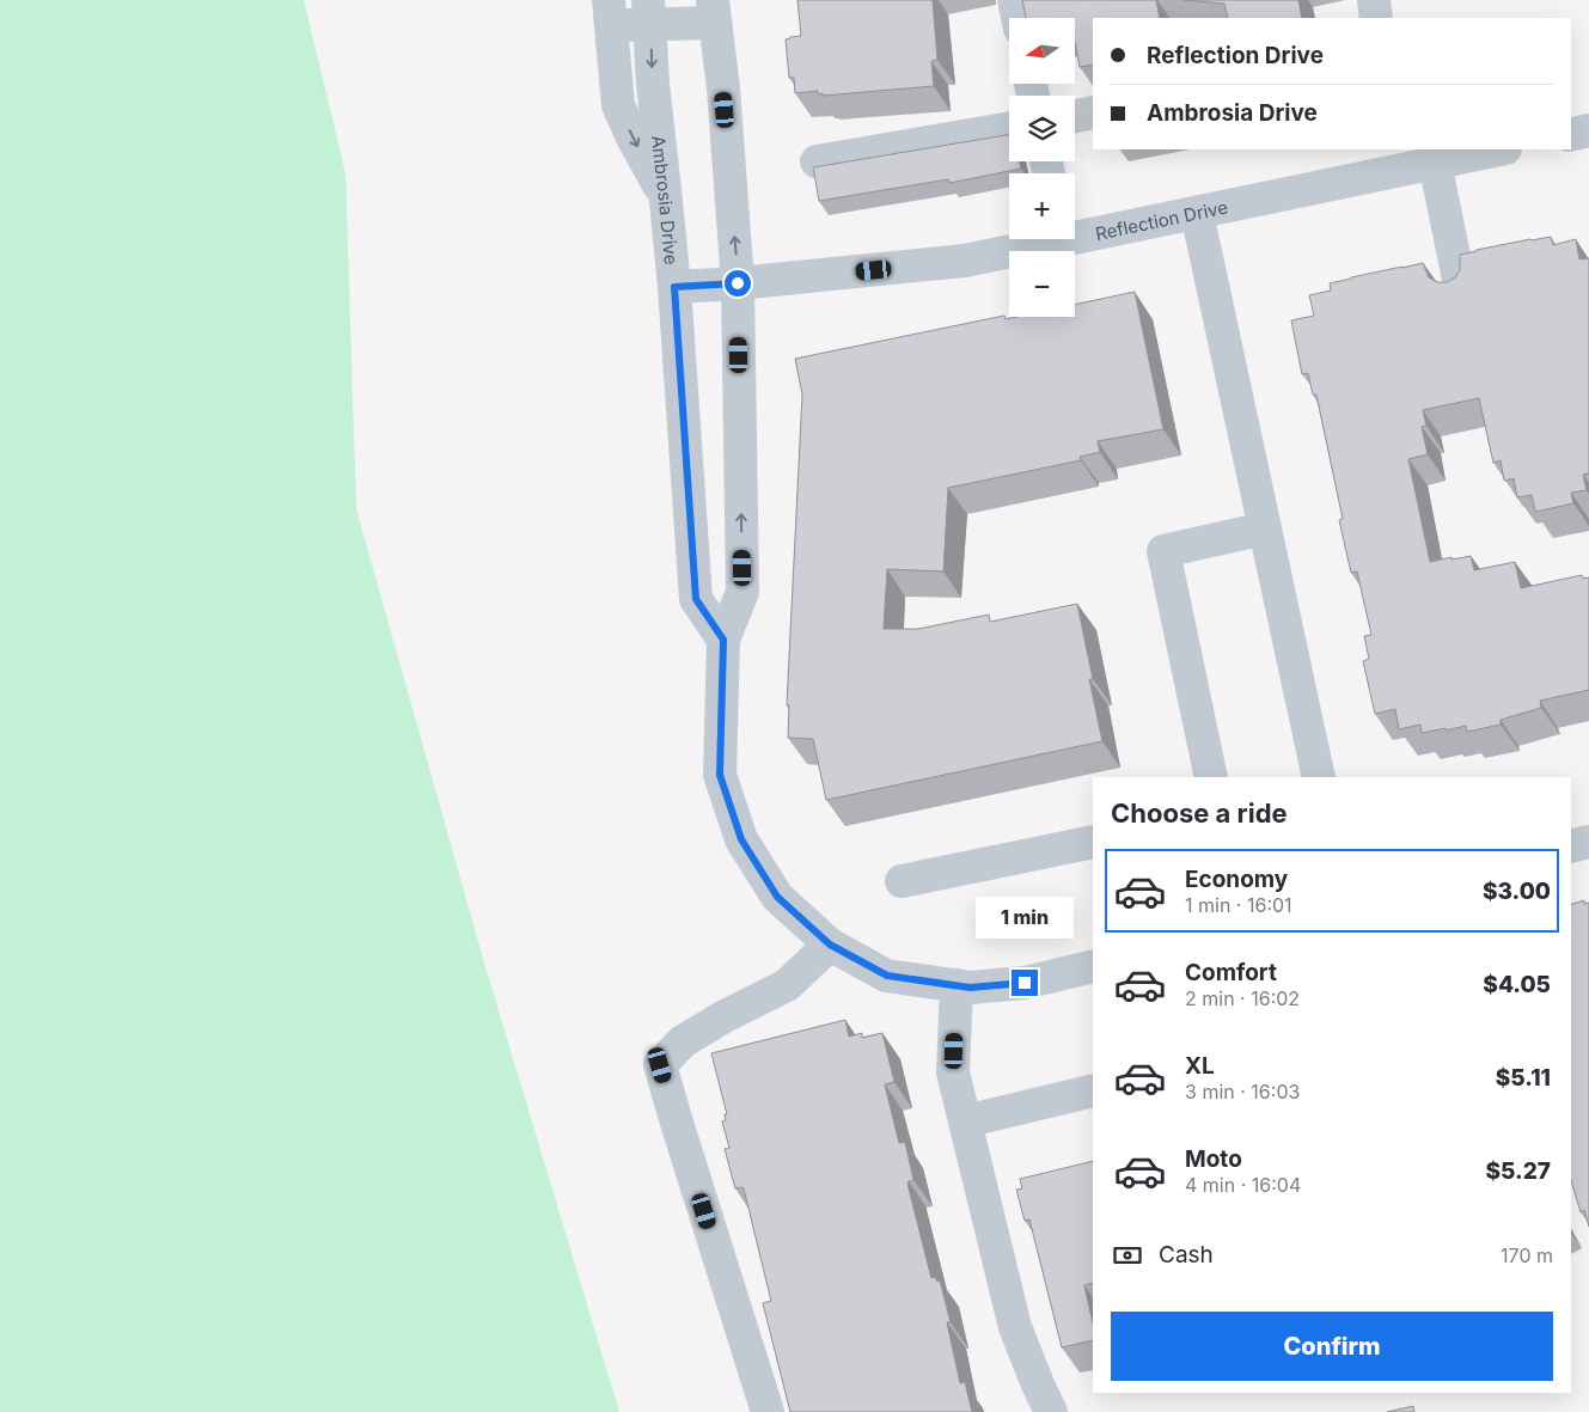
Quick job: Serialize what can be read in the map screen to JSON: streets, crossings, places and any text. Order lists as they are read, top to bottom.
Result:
{
  "streets": {
    "street": ["Ambrosia Drive", "Reflection Drive"]
  },
  "crossings": [
    ["Ambrosia Drive", "Reflection Drive"]
  ],
  "north": "left",
  "page": {
    "map_buttons": ["+", "−"],
    "banner": ["Reflection Drive", "Ambrosia Drive"],
    "heading": "Choose a ride",
    "list": [
      {
        "name": "Economy",
        "note": "1 min · 16:01",
        "value": "$3.00"
      },
      {
        "name": "Comfort",
        "note": "2 min · 16:02",
        "value": "$4.05"
      },
      {
        "name": "XL",
        "note": "3 min · 16:03",
        "value": "$5.11"
      },
      {
        "name": "Moto",
        "note": "4 min · 16:04",
        "value": "$5.27"
      }
    ],
    "bubble": "1 min",
    "pay": ["Cash", "170 m"],
    "buttons": "Confirm"
  }
}
